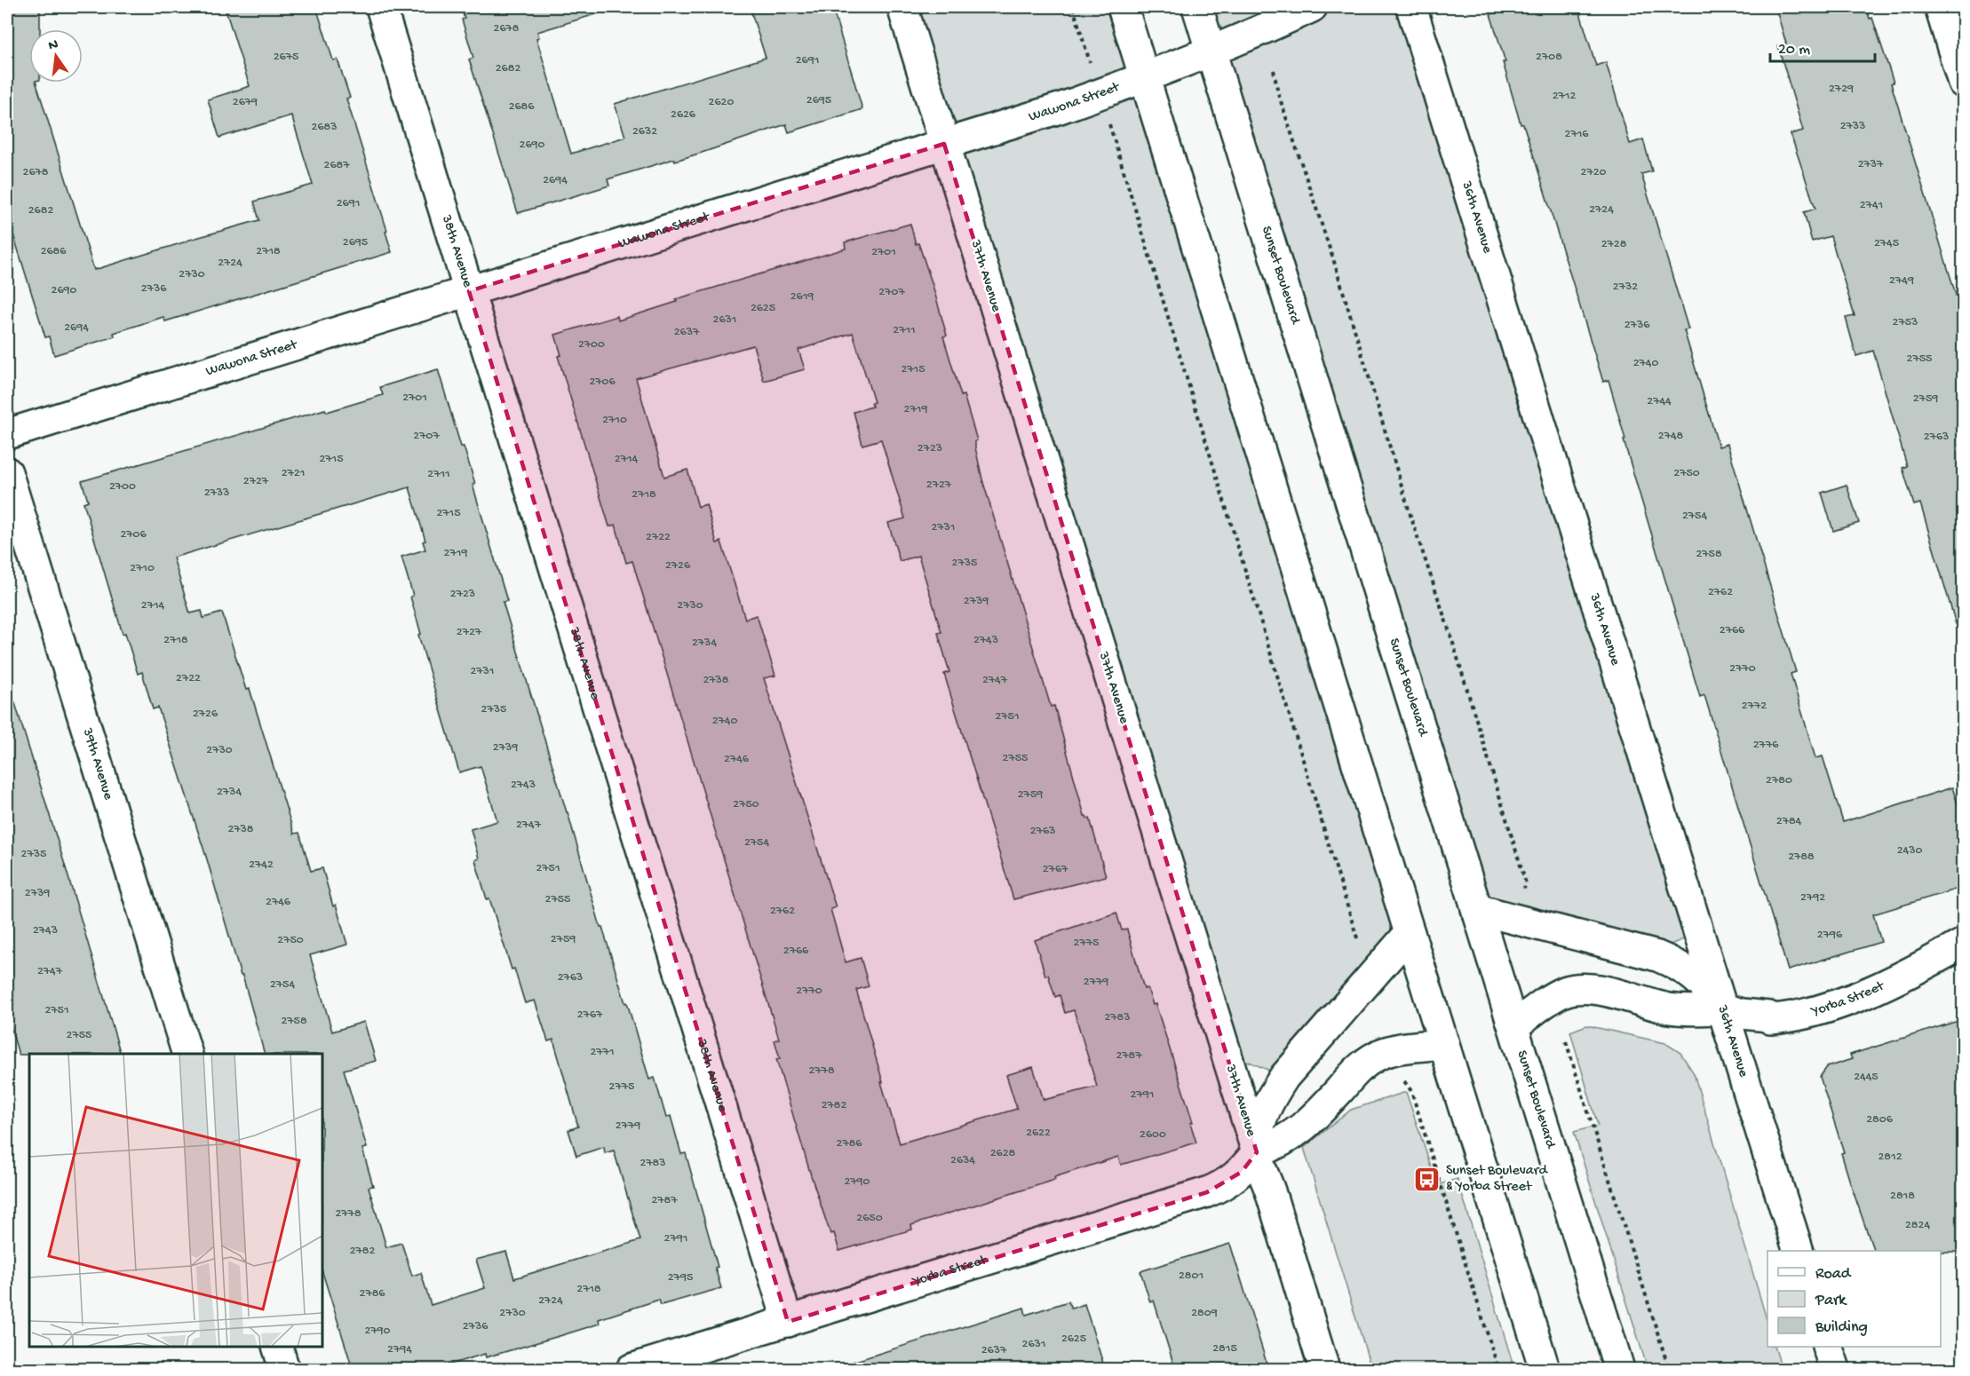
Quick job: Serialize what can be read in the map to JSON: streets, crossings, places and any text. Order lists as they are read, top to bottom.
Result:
{
  "streets": {
    "street": [
      "Wawona Street",
      "36th Avenue",
      "38th Avenue",
      "37th Avenue",
      "Sunset Boulevard",
      "39th Avenue",
      "Yorba Street"
    ]
  },
  "crossings": [
    ["Wawona Street", "38th Avenue"],
    ["Wawona Street", "37th Avenue"],
    ["Wawona Street", "Sunset Boulevard"],
    ["36th Avenue", "Yorba Street"],
    ["38th Avenue", "Yorba Street"],
    ["37th Avenue", "Yorba Street"],
    ["Sunset Boulevard", "Yorba Street"]
  ],
  "places": {
    "bus stop": ["Sunset Boulevard & Yorba Street"]
  },
  "house_numbers": [
    "2678",
    "2675",
    "2708",
    "2691",
    "2682",
    "2729",
    "2712",
    "2695",
    "2679",
    "2620",
    "2686",
    "2626",
    "2733",
    "2683",
    "2632",
    "2716",
    "2690",
    "2737",
    "2687",
    "2678",
    "2720",
    "2694",
    "2691",
    "2741",
    "2724",
    "2682",
    "2695",
    "2745",
    "2728",
    "2686",
    "2718",
    "2701",
    "2724",
    "2730",
    "2749",
    "2732",
    "2736",
    "2690",
    "2707",
    "2619",
    "2625",
    "2631",
    "2753",
    "2736",
    "2694",
    "2711",
    "2637",
    "2700",
    "2755",
    "2740",
    "2715",
    "2706",
    "2701",
    "2759",
    "2744",
    "2719",
    "2710",
    "2707",
    "2748",
    "2763",
    "2723",
    "2715",
    "2714",
    "2721",
    "2750",
    "2711",
    "2727",
    "2727",
    "2700",
    "2733",
    "2718",
    "2715",
    "2754",
    "2731",
    "2706",
    "2722",
    "2719",
    "2758",
    "2735",
    "2726",
    "2710",
    "2762",
    "2723",
    "2739",
    "2714",
    "2730",
    "2766",
    "2727",
    "2718",
    "2743",
    "2734",
    "2770",
    "2731",
    "2722",
    "2738",
    "2747",
    "2772",
    "2735",
    "2726",
    "2751",
    "2740",
    "2776",
    "2739",
    "2730",
    "2755",
    "2746",
    "2780",
    "2743",
    "2734",
    "2759",
    "2750",
    "2784",
    "2747",
    "2738",
    "2763",
    "2754",
    "2430",
    "2735",
    "2788",
    "2742",
    "2751",
    "2767",
    "2739",
    "2792",
    "2755",
    "2746",
    "2762",
    "2743",
    "2796",
    "2759",
    "2750",
    "2775",
    "2766",
    "2747",
    "2763",
    "2779",
    "2754",
    "2770",
    "2751",
    "2767",
    "2783",
    "2758",
    "2755",
    "2771",
    "2787",
    "2778",
    "2445",
    "2775",
    "2791",
    "2782",
    "2806",
    "2779",
    "2622",
    "2600",
    "2786",
    "2628",
    "2812",
    "2634",
    "2783",
    "2790",
    "2818",
    "2787",
    "2778",
    "2650",
    "2824",
    "2791",
    "2782",
    "2801",
    "2795",
    "2718",
    "2786",
    "2724",
    "2730",
    "2809",
    "2736",
    "2790",
    "2625",
    "2631",
    "2815",
    "2794",
    "2637"
  ],
  "legend": ["Road", "Park", "Building"],
  "scale_bar": "20 m",
  "north": "top"
}
